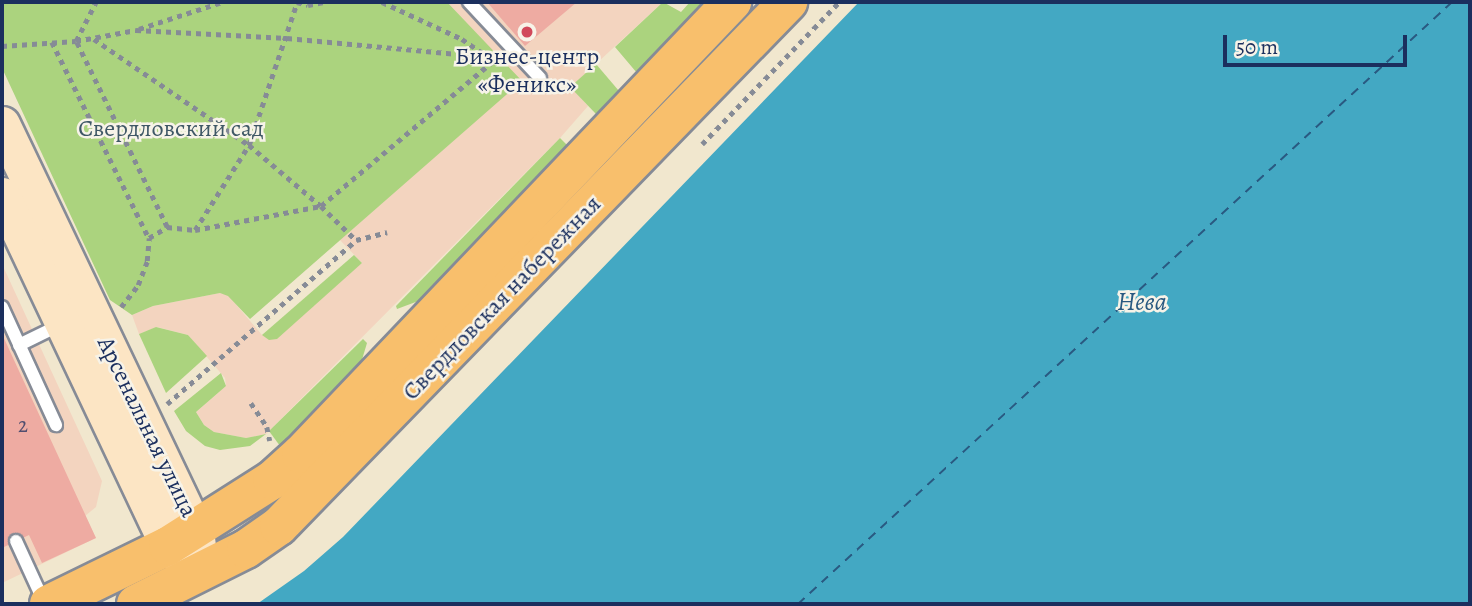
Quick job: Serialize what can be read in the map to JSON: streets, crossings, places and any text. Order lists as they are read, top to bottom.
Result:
{
  "streets": {
    "main road": ["Свердловская набережная", "Арсенальная улица"]
  },
  "crossings": [
    ["Свердловская набережная", "Арсенальная улица"]
  ],
  "water": ["Нева"],
  "parks": ["Свердловский сад"],
  "places": ["Бизнес-центр «Феникс»"],
  "house_numbers": ["2"],
  "scale_bar": "50 m"
}
